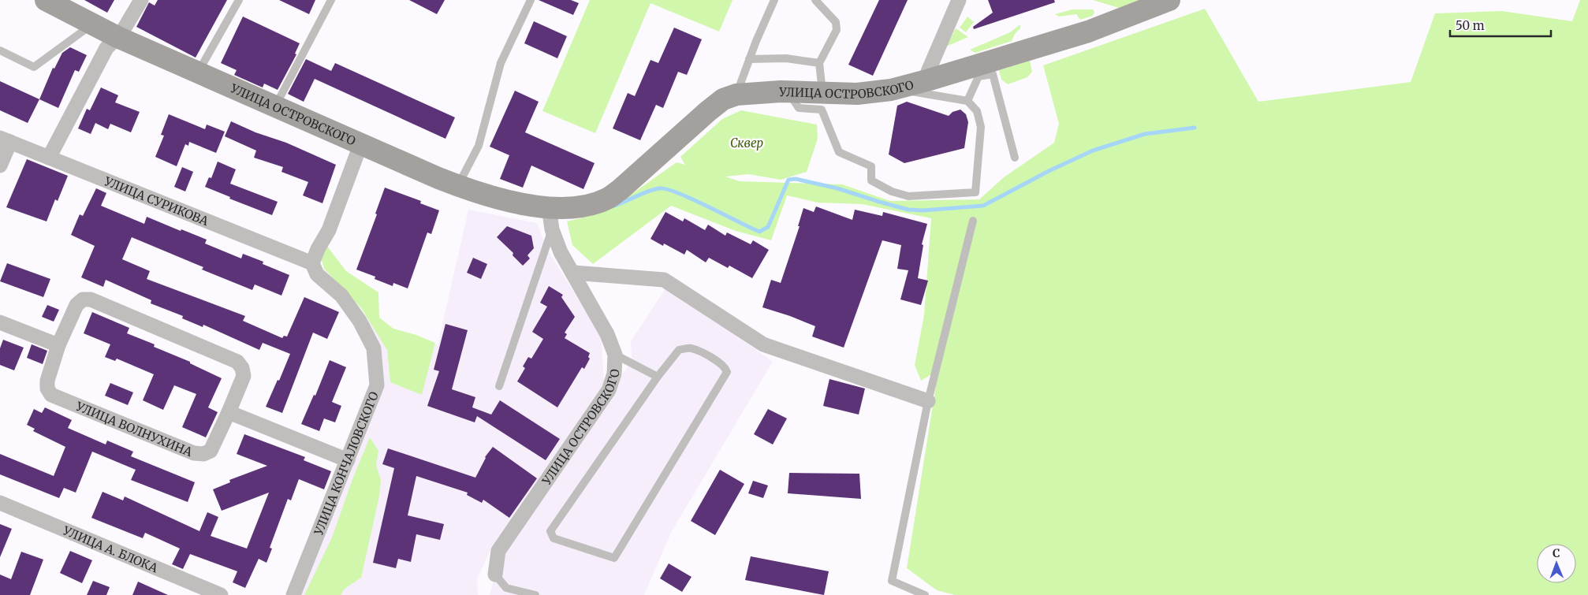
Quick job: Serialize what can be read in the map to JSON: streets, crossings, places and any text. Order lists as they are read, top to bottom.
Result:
{
  "streets": {
    "street": [
      "УЛИЦА ОСТРОВСКОГО",
      "УЛИЦА СУРИКОВА",
      "УЛИЦА ВОЛНУХИНА",
      "УЛИЦА КОНЧАЛОВСКОГО",
      "УЛИЦА А. БЛОКА"
    ]
  },
  "crossings": [
    ["УЛИЦА СУРИКОВА", "УЛИЦА КОНЧАЛОВСКОГО"]
  ],
  "parks": ["Сквер"],
  "scale_bar": "50 m",
  "north": "top"
}
